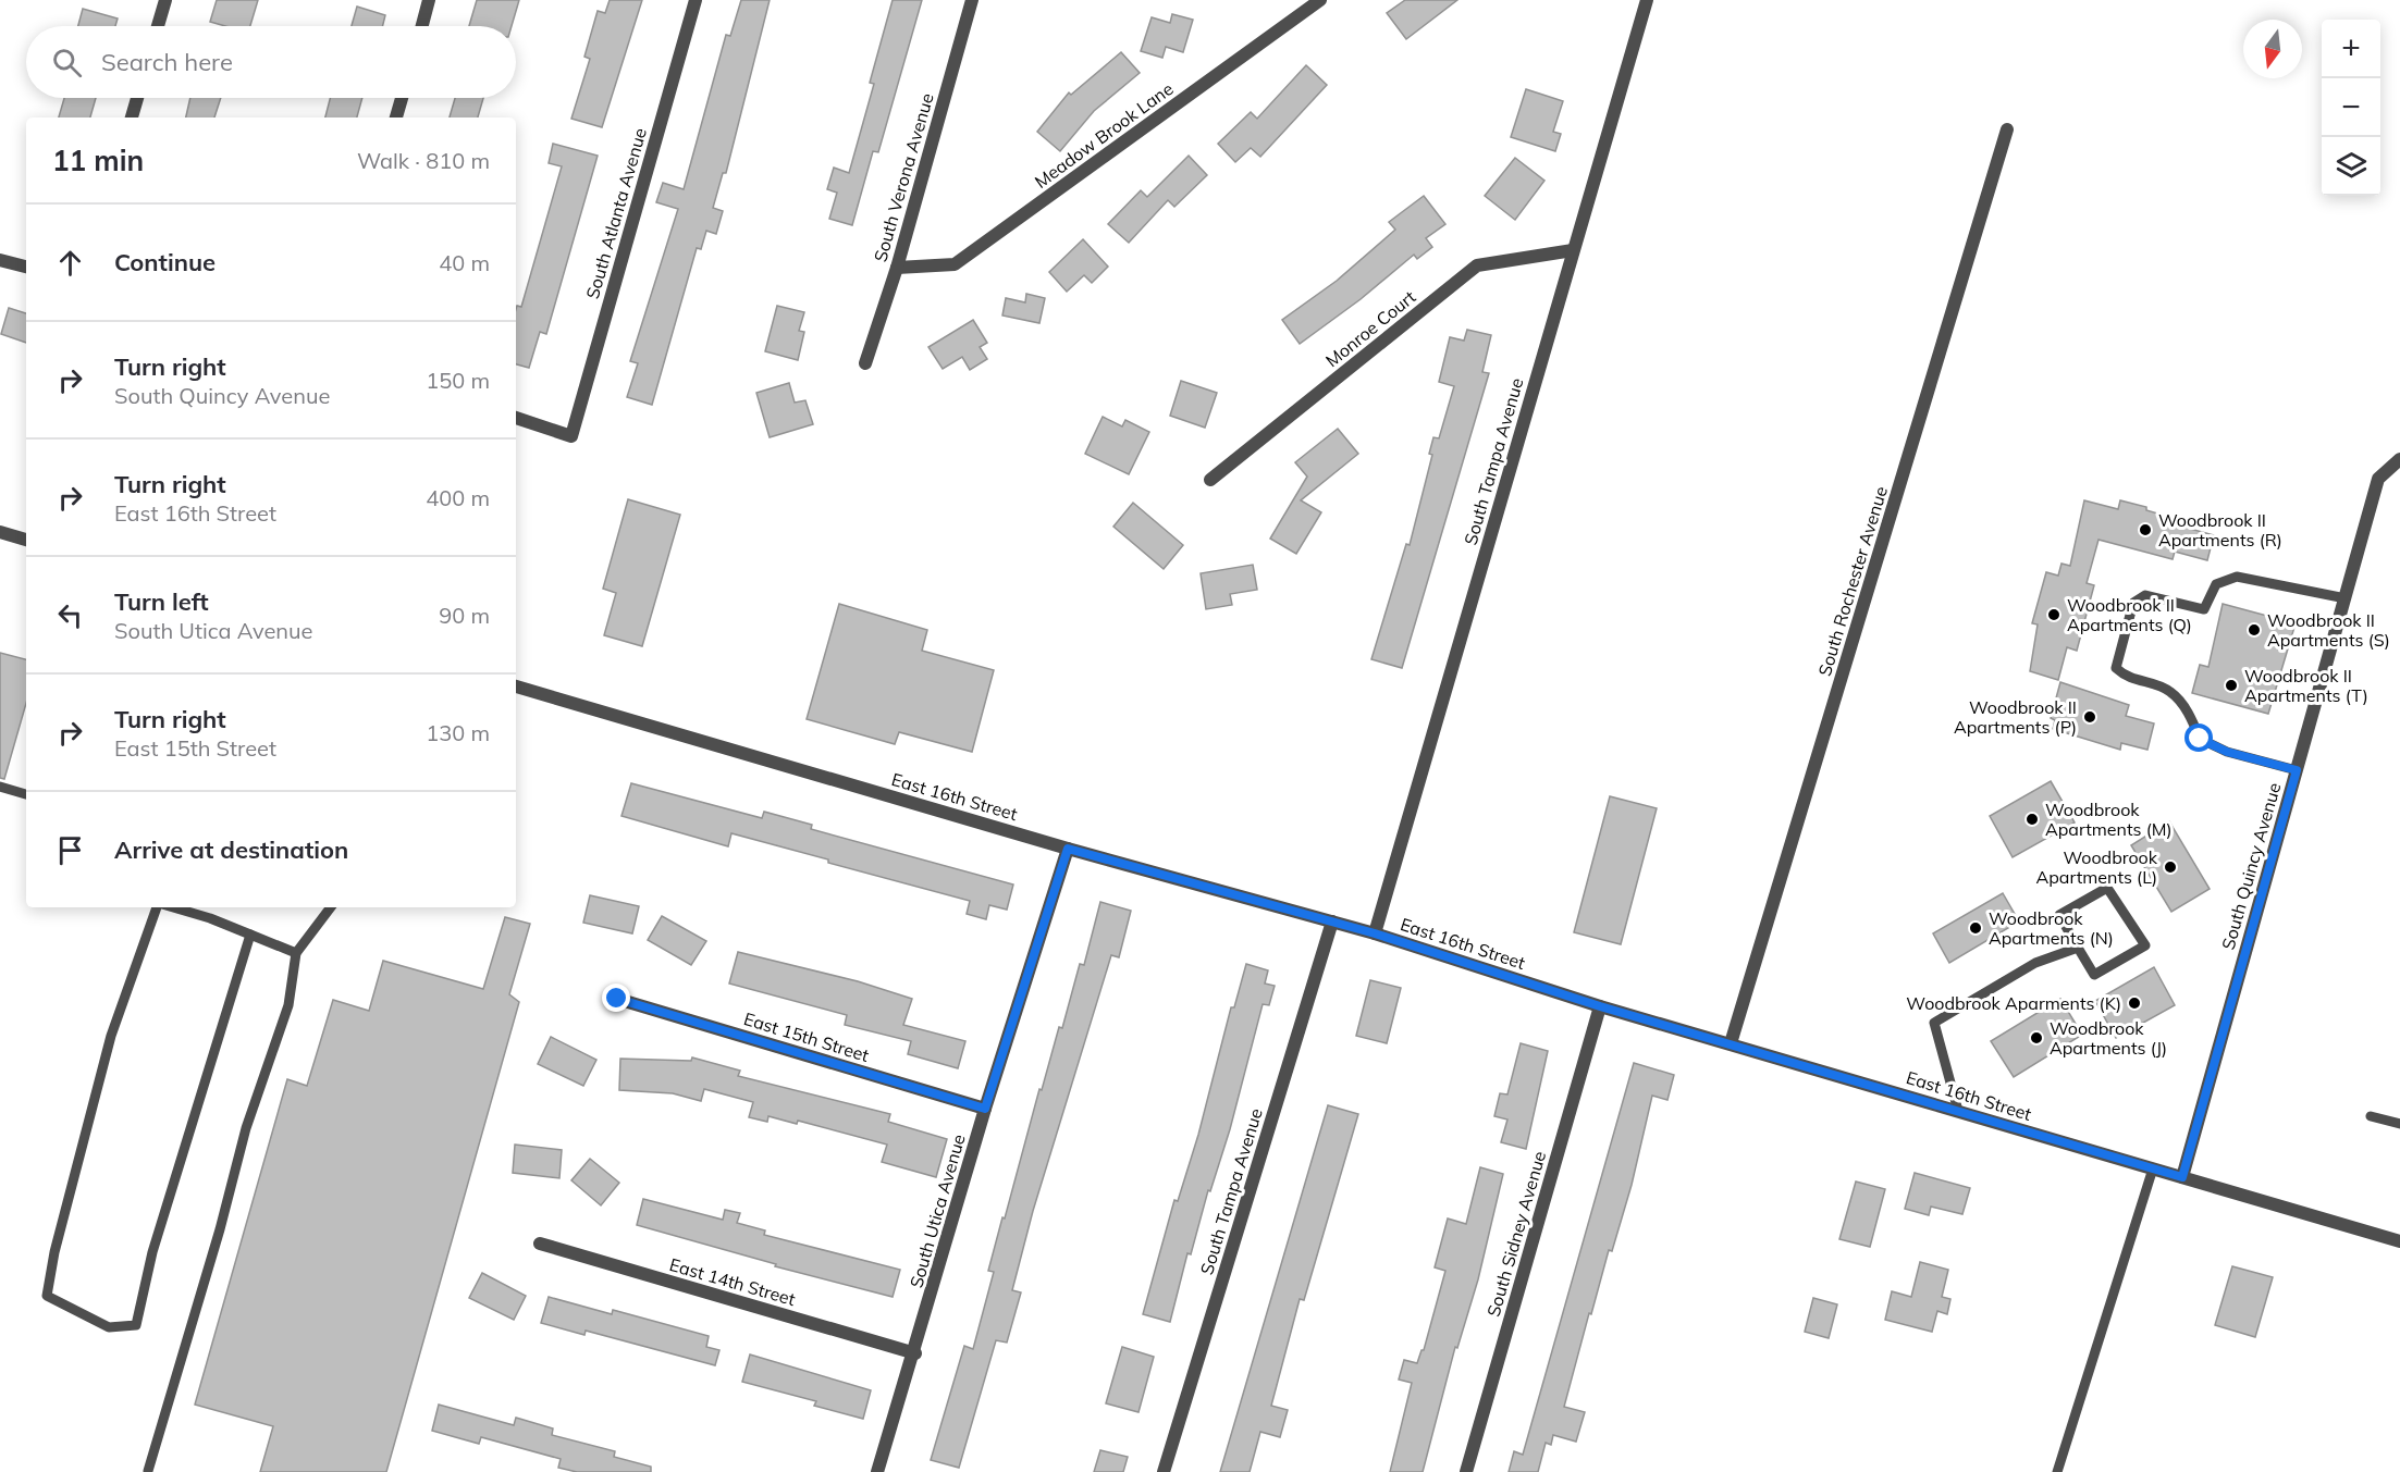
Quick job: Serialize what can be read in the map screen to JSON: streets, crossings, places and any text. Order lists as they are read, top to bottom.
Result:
{
  "streets": {
    "street": [
      "Meadow Brook Lane",
      "South Verona Avenue",
      "South Atlanta Avenue",
      "Monroe Court",
      "South Tampa Avenue",
      "South Rochester Avenue",
      "East 16th Street",
      "South Quincy Avenue",
      "East 15th Street",
      "South Utica Avenue",
      "South Sidney Avenue",
      "East 14th Street"
    ]
  },
  "crossings": [
    ["Meadow Brook Lane", "South Verona Avenue"],
    ["Monroe Court", "South Tampa Avenue"],
    ["South Tampa Avenue", "East 16th Street"],
    ["South Rochester Avenue", "East 16th Street"],
    ["East 16th Street", "South Quincy Avenue"],
    ["East 16th Street", "South Utica Avenue"],
    ["East 16th Street", "South Sidney Avenue"],
    ["East 15th Street", "South Utica Avenue"],
    ["South Utica Avenue", "East 14th Street"]
  ],
  "places": [
    "Woodbrook II Apartments (R)",
    "Woodbrook II Apartments (Q)",
    "Woodbrook II Apartments (S)",
    "Woodbrook II Apartments (T)",
    "Woodbrook II Apartments (P)",
    "Woodbrook Apartments (M)",
    "Woodbrook Apartments (L)",
    "Woodbrook Apartments (N)",
    "Woodbrook Aparments (K)",
    "Woodbrook Apartments (J)"
  ],
  "north": "bottom",
  "page": {
    "map_buttons": ["+", "−"],
    "search": "Search here",
    "heading": ["11 min", "Walk · 810 m"],
    "list": [
      ["Continue", "40 m"],
      ["Turn right", "South Quincy Avenue", "150 m"],
      ["Turn right", "East 16th Street", "400 m"],
      ["Turn left", "South Utica Avenue", "90 m"],
      ["Turn right", "East 15th Street", "130 m"],
      "Arrive at destination"
    ]
  }
}
